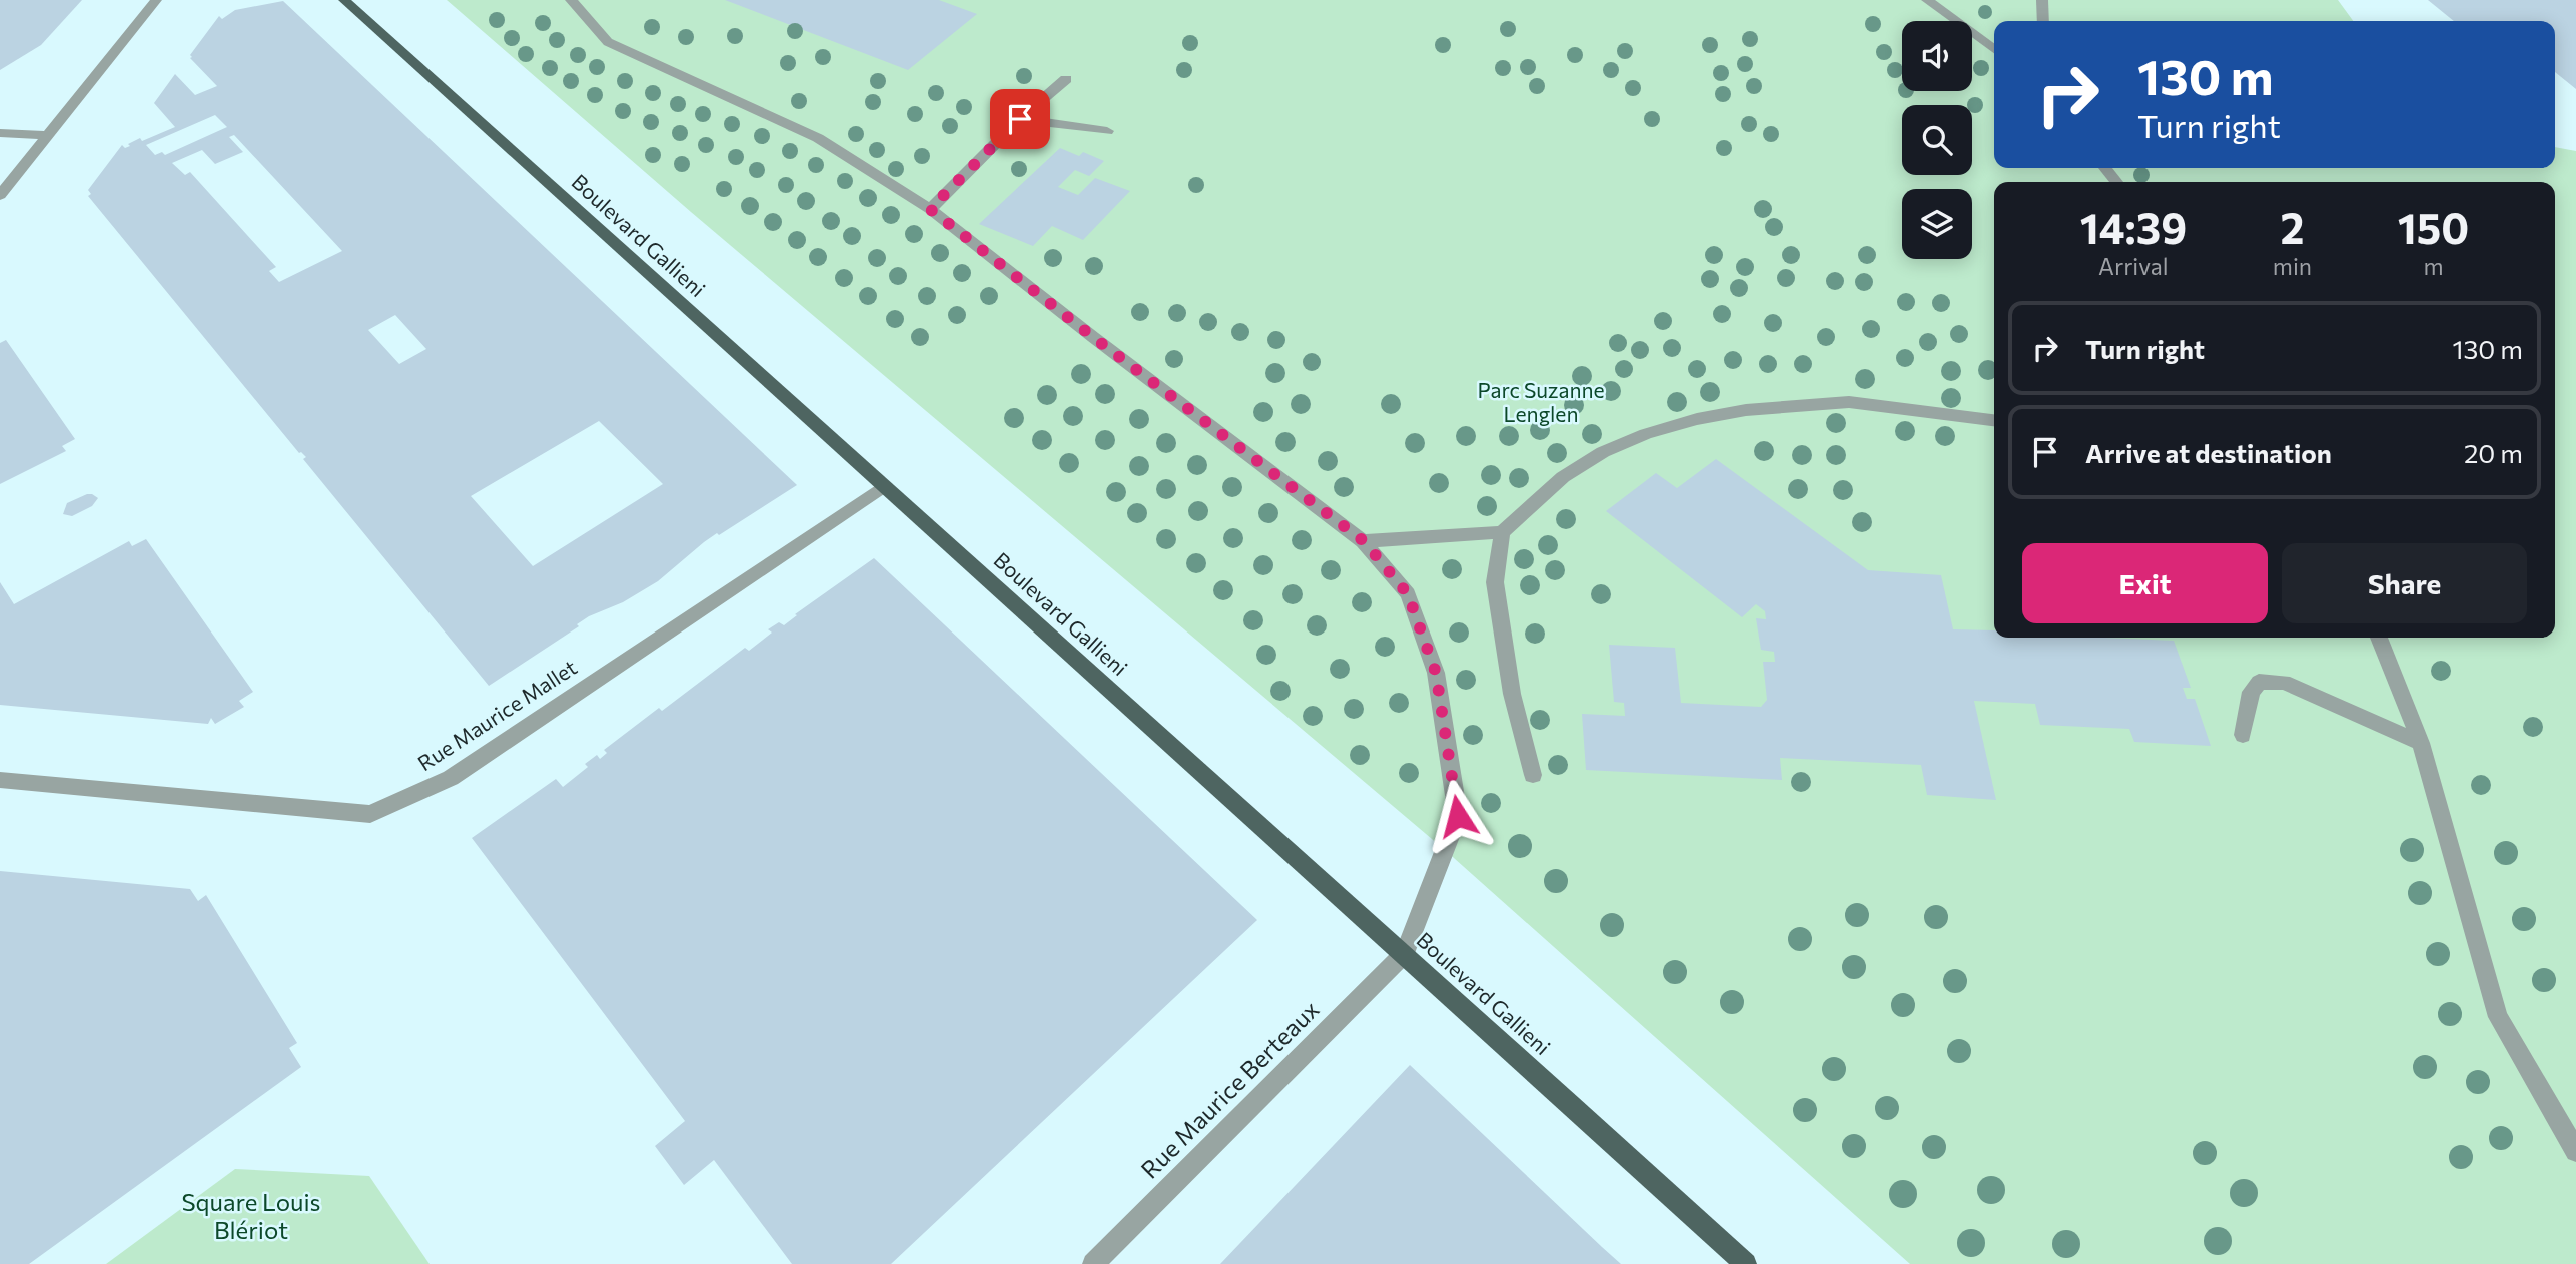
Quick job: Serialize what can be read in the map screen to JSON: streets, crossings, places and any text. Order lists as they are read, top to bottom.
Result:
{
  "streets": {
    "main road": ["Boulevard Gallieni"],
    "street": ["Rue Maurice Mallet", "Rue Maurice Berteaux"]
  },
  "crossings": [
    ["Boulevard Gallieni", "Rue Maurice Mallet"],
    ["Boulevard Gallieni", "Rue Maurice Berteaux"]
  ],
  "parks": ["Parc Suzanne Lenglen", "Square Louis Blériot"],
  "page": {
    "turn": ["130 m", "Turn right"],
    "eta": [
      "14:39",
      "Arrival",
      "2",
      "min",
      "150",
      "m"
    ],
    "list": [
      {
        "name": "Turn right",
        "value": "130 m"
      },
      {
        "name": "Arrive at destination",
        "value": "20 m"
      }
    ],
    "buttons": ["Exit", "Share"]
  }
}
